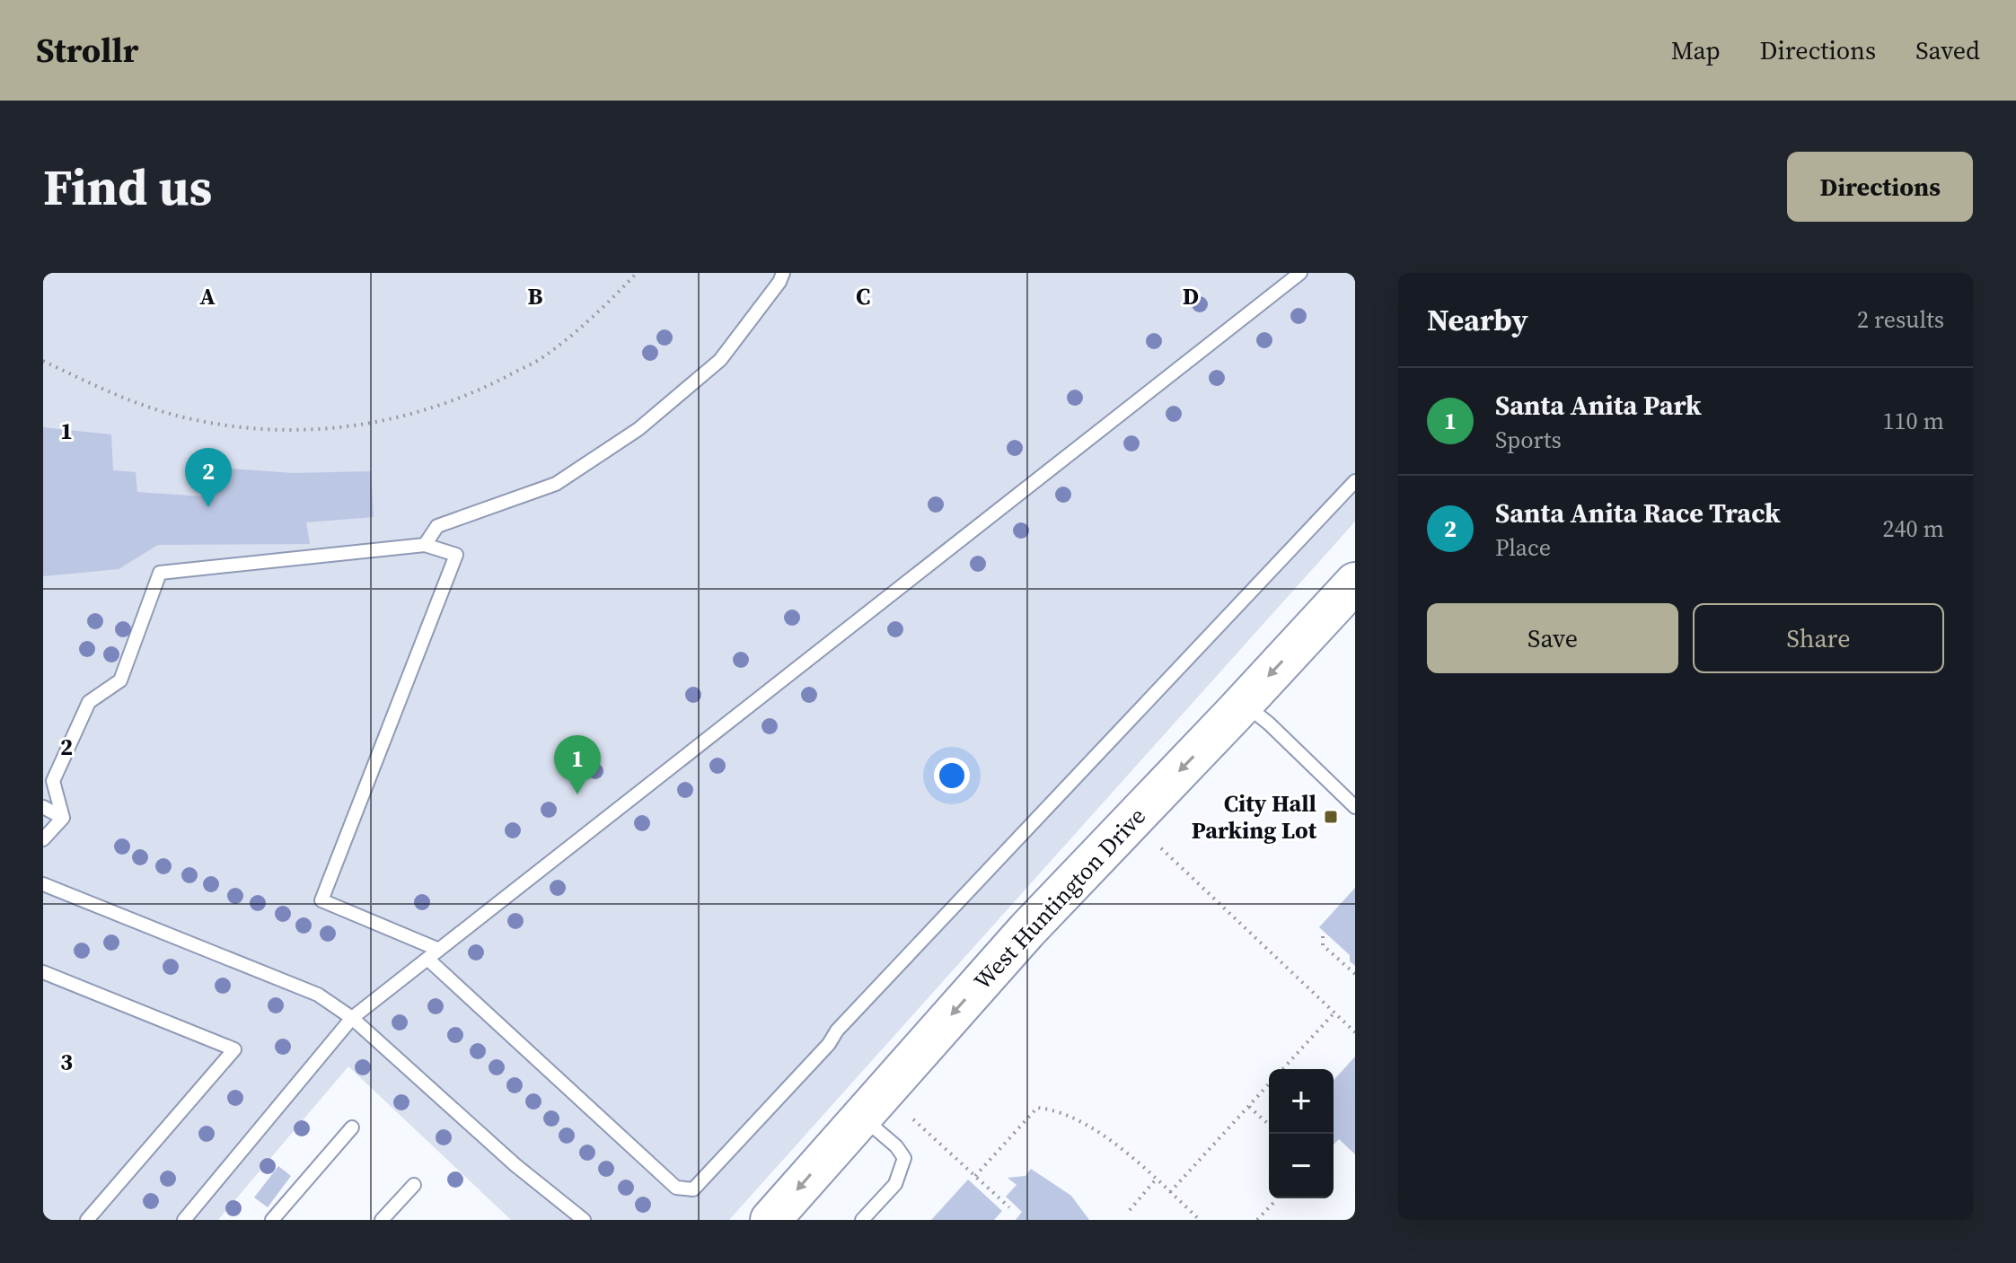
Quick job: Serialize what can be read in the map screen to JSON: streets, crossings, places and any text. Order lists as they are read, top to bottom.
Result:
{
  "streets": {
    "main road": ["West Huntington Drive"]
  },
  "one_way": ["West Huntington Drive"],
  "places": {
    "transit": ["City Hall Parking Lot"]
  },
  "page": {
    "header": "Strollr",
    "nav": ["Map", "Directions", "Saved"],
    "buttons": [
      "Directions",
      ["Save", "Share"]
    ],
    "title": "Find us",
    "heading": ["Nearby", "2 results"],
    "list": [
      {
        "mark": "1",
        "name": "Santa Anita Park",
        "note": "Sports",
        "value": "110 m"
      },
      {
        "mark": "2",
        "name": "Santa Anita Race Track",
        "note": "Place",
        "value": "240 m"
      }
    ],
    "pins": ["2", "1"],
    "map_buttons": ["+", "−"]
  },
  "grid": {
    "columns": [
      "A",
      "B",
      "C",
      "D"
    ],
    "rows": ["1", "2", "3"]
  }
}
